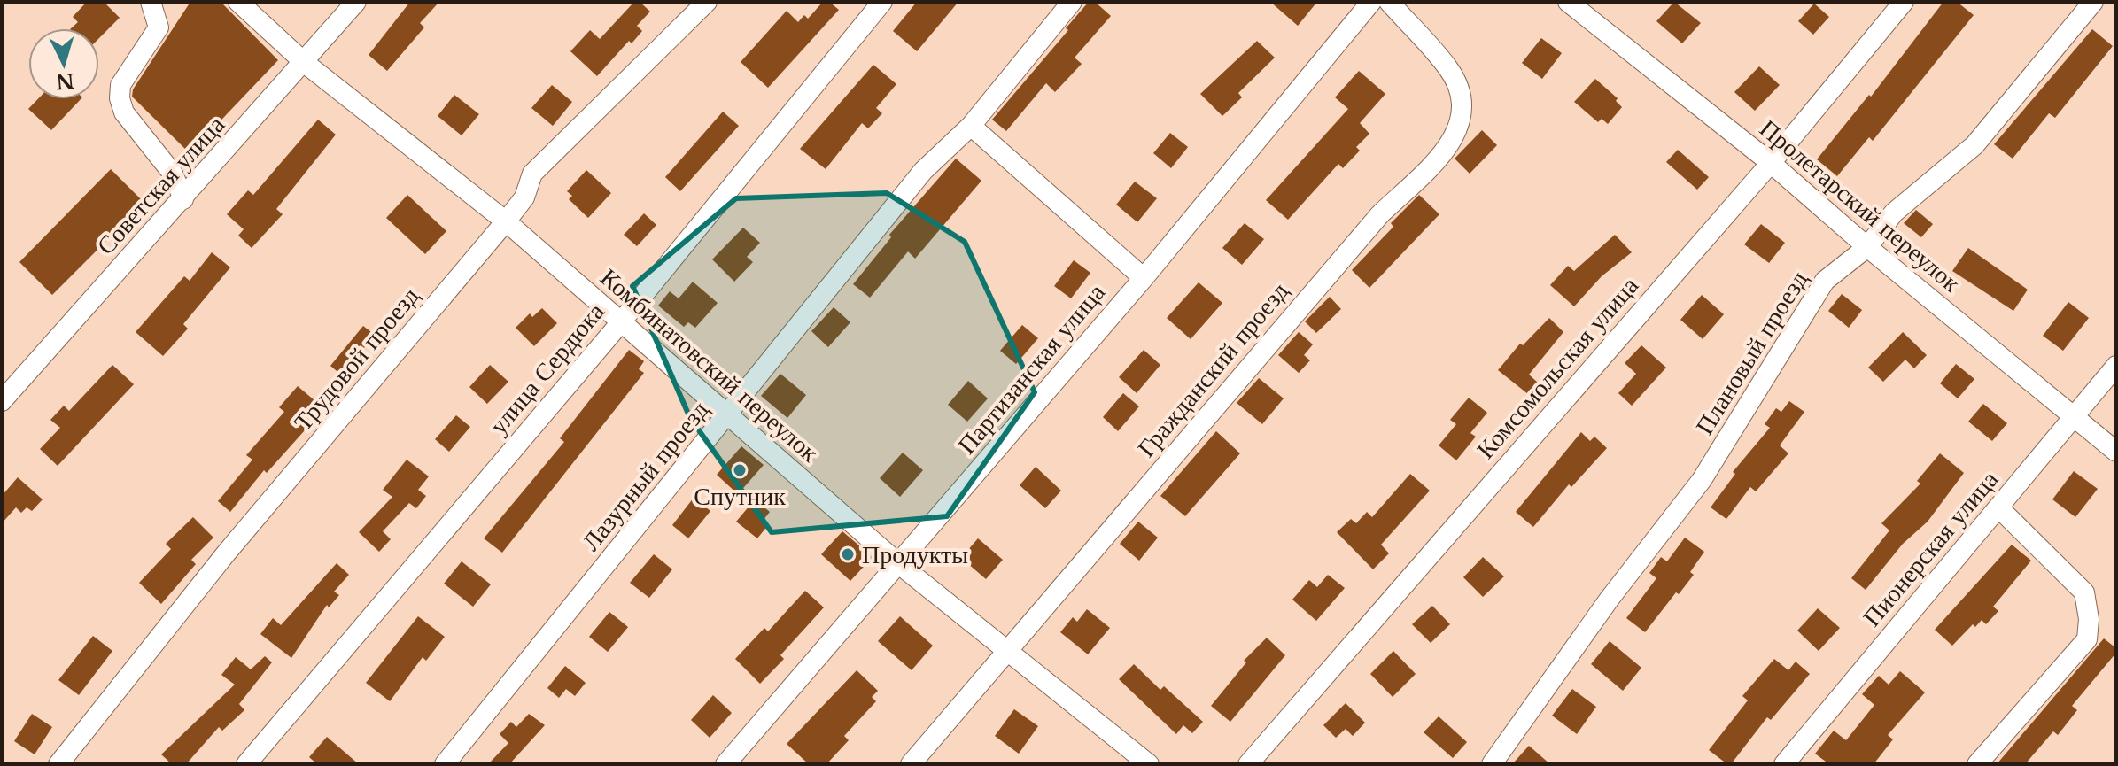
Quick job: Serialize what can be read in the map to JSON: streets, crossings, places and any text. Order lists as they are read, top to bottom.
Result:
{
  "streets": {
    "street": [
      "Советская улица",
      "Пролетарский переулок",
      "Плановый проезд",
      "Трудовой проезд",
      "Комбинатовский переулок",
      "Комсомольская улица",
      "улица Сердюка",
      "Партизанская улица",
      "Гражданский проезд",
      "Лазурный проезд",
      "Пионерская улица"
    ]
  },
  "crossings": [
    ["Советская улица", "Комбинатовский переулок"],
    ["Пролетарский переулок", "Плановый проезд"],
    ["Пролетарский переулок", "Комсомольская улица"],
    ["Пролетарский переулок", "Пионерская улица"],
    ["Трудовой проезд", "Комбинатовский переулок"],
    ["Комбинатовский переулок", "улица Сердюка"],
    ["Комбинатовский переулок", "Партизанская улица"],
    ["Комбинатовский переулок", "Гражданский проезд"],
    ["Комбинатовский переулок", "Лазурный проезд"]
  ],
  "places": ["Спутник", "Продукты"],
  "north": "bottom"
}
